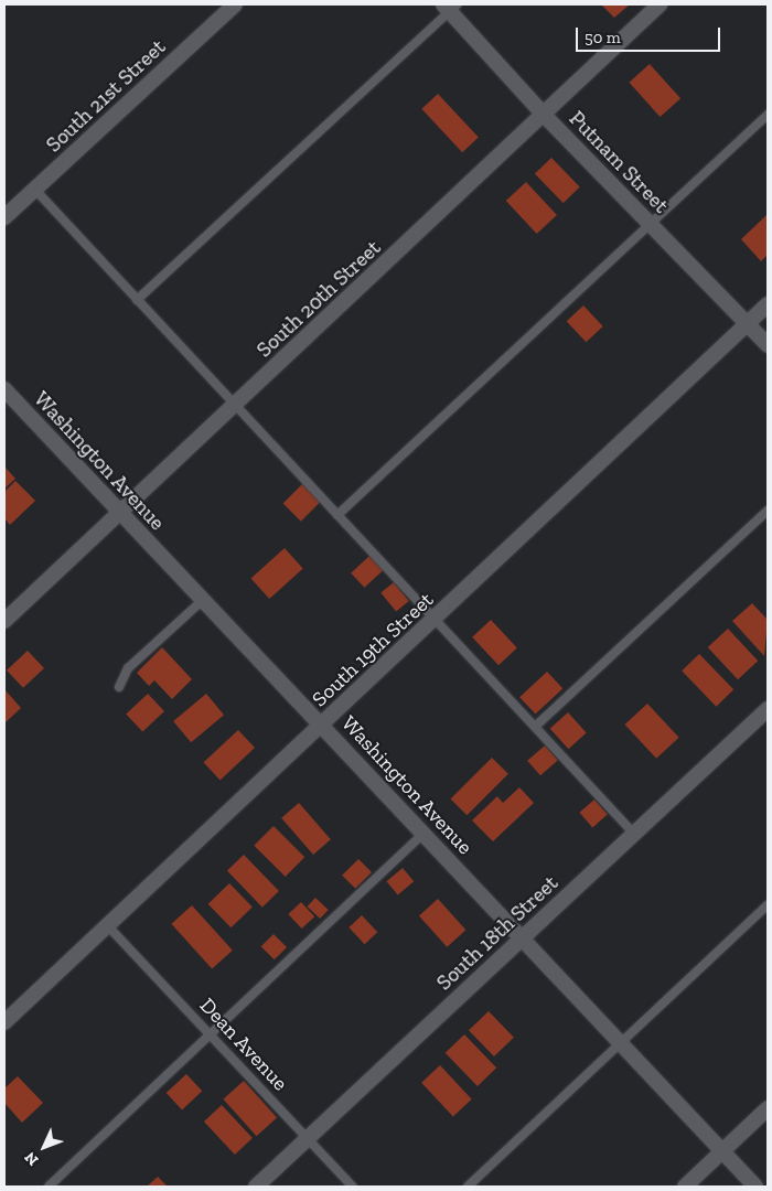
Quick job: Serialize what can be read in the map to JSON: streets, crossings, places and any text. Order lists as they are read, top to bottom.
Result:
{
  "streets": {
    "street": [
      "South 21st Street",
      "Putnam Street",
      "South 20th Street",
      "Washington Avenue",
      "South 19th Street",
      "South 18th Street"
    ],
    "lane": ["Dean Avenue"]
  },
  "crossings": [
    ["Putnam Street", "South 20th Street"],
    ["Putnam Street", "South 19th Street"],
    ["South 20th Street", "Washington Avenue"],
    ["Washington Avenue", "South 19th Street"],
    ["Washington Avenue", "South 18th Street"],
    ["South 19th Street", "Dean Avenue"],
    ["South 18th Street", "Dean Avenue"]
  ],
  "scale_bar": "50 m",
  "north": "bottom left"
}
